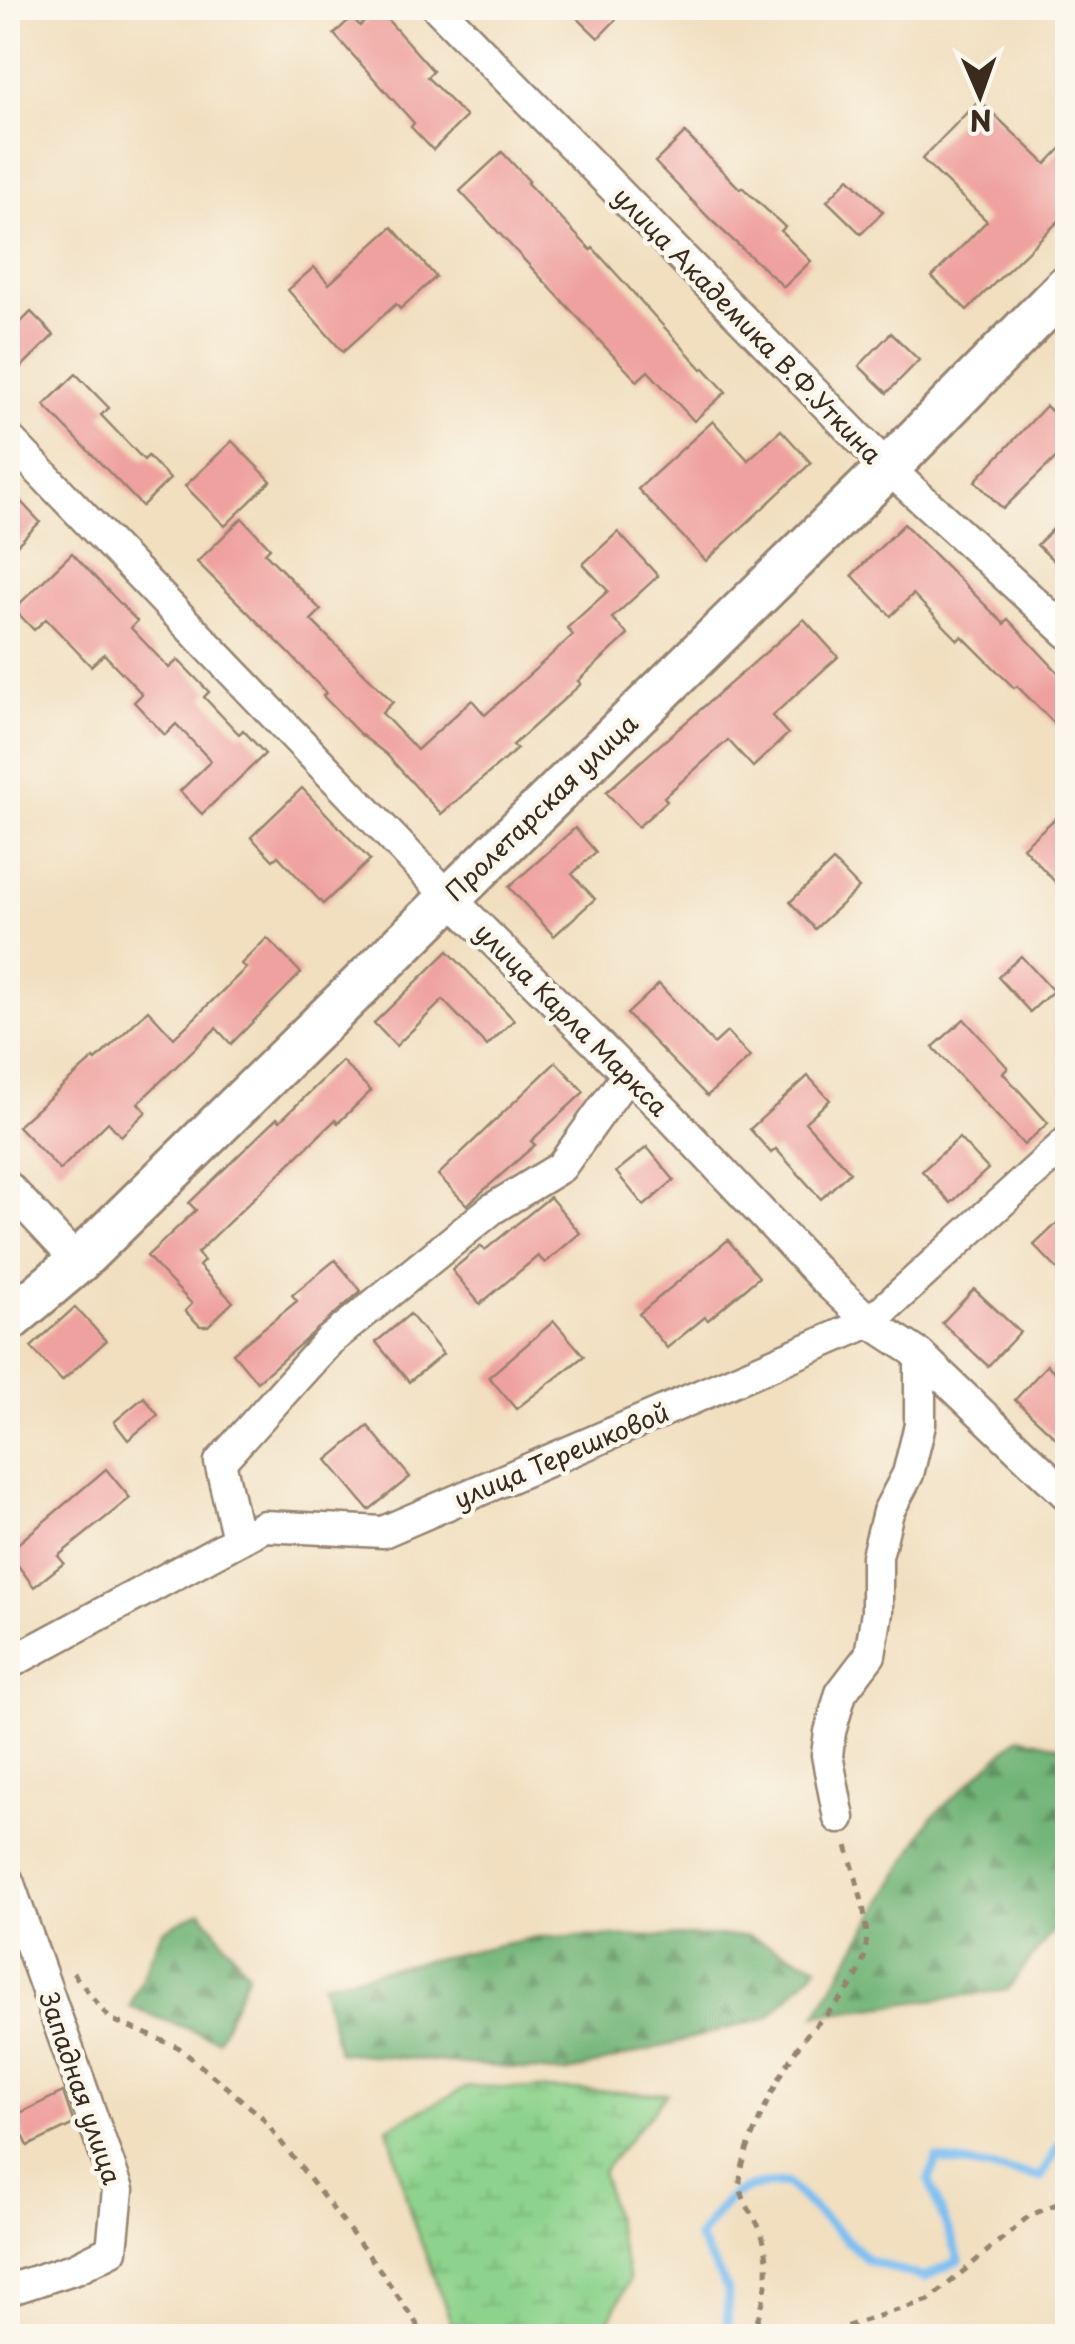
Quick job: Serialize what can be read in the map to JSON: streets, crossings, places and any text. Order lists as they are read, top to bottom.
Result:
{
  "streets": {
    "main road": ["Пролетарская улица"],
    "street": [
      "улица Академика В.Ф.Уткина",
      "улица Карла Маркса",
      "улица Терешковой",
      "Западная улица"
    ]
  },
  "crossings": [
    ["улица Академика В.Ф.Уткина", "Пролетарская улица"],
    ["Пролетарская улица", "улица Карла Маркса"],
    ["улица Карла Маркса", "улица Терешковой"]
  ],
  "north": "bottom"
}
